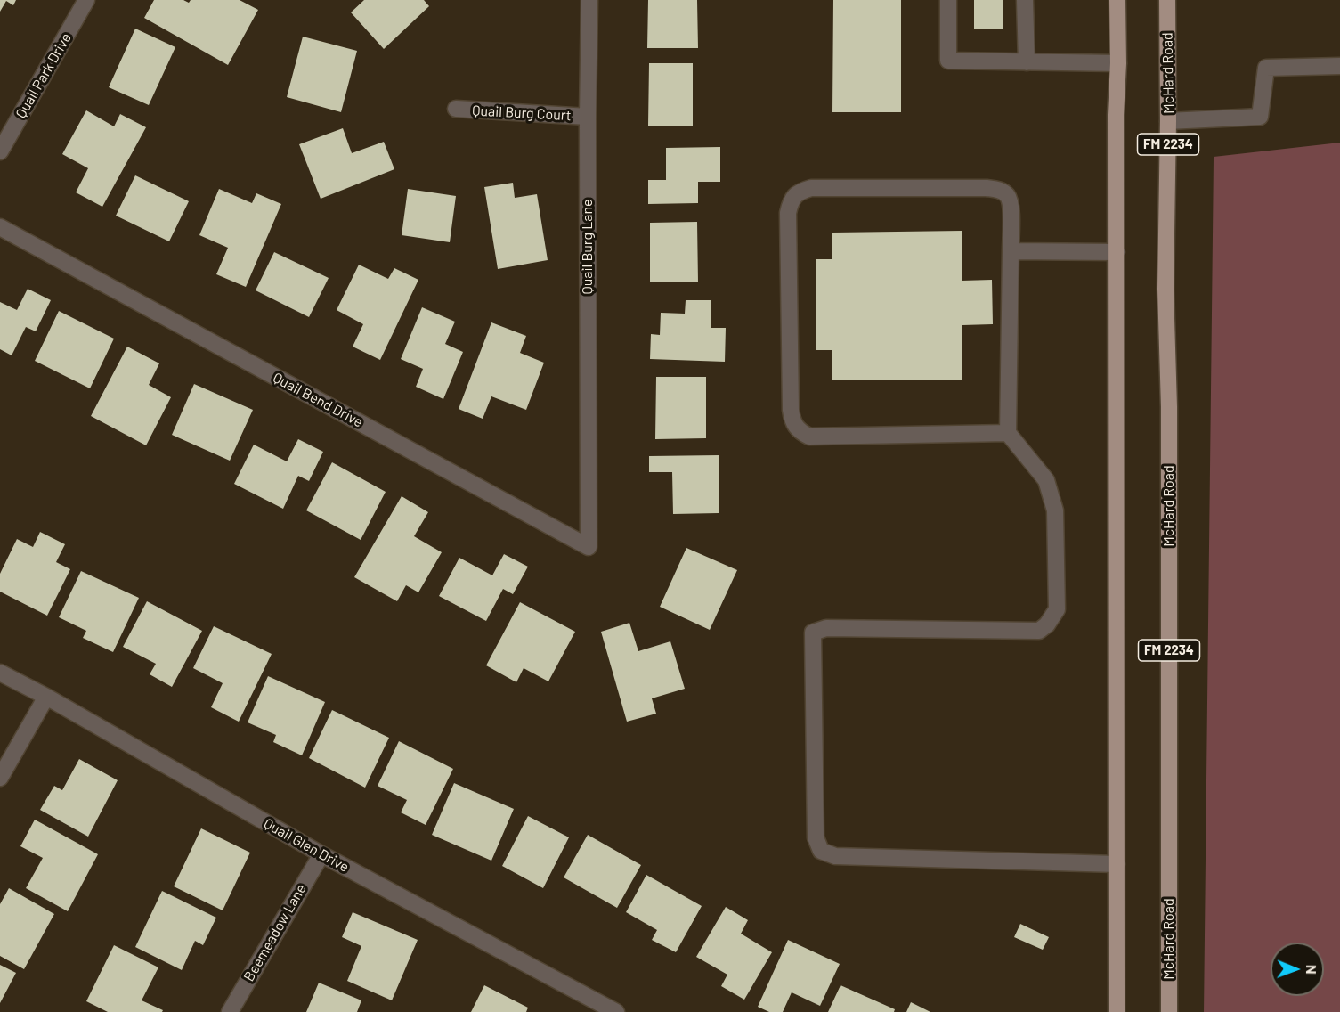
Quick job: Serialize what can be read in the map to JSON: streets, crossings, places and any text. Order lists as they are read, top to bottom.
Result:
{
  "streets": {
    "main road": ["McHard Road", "FM 2234"],
    "street": [
      "Quail Park Drive",
      "Quail Burg Court",
      "Quail Burg Lane",
      "Quail Bend Drive",
      "Quail Glen Drive",
      "Beemeadow Lane"
    ]
  },
  "crossings": [
    ["Quail Burg Court", "Quail Burg Lane"],
    ["Quail Burg Lane", "Quail Bend Drive"],
    ["Quail Glen Drive", "Beemeadow Lane"]
  ],
  "north": "right"
}
